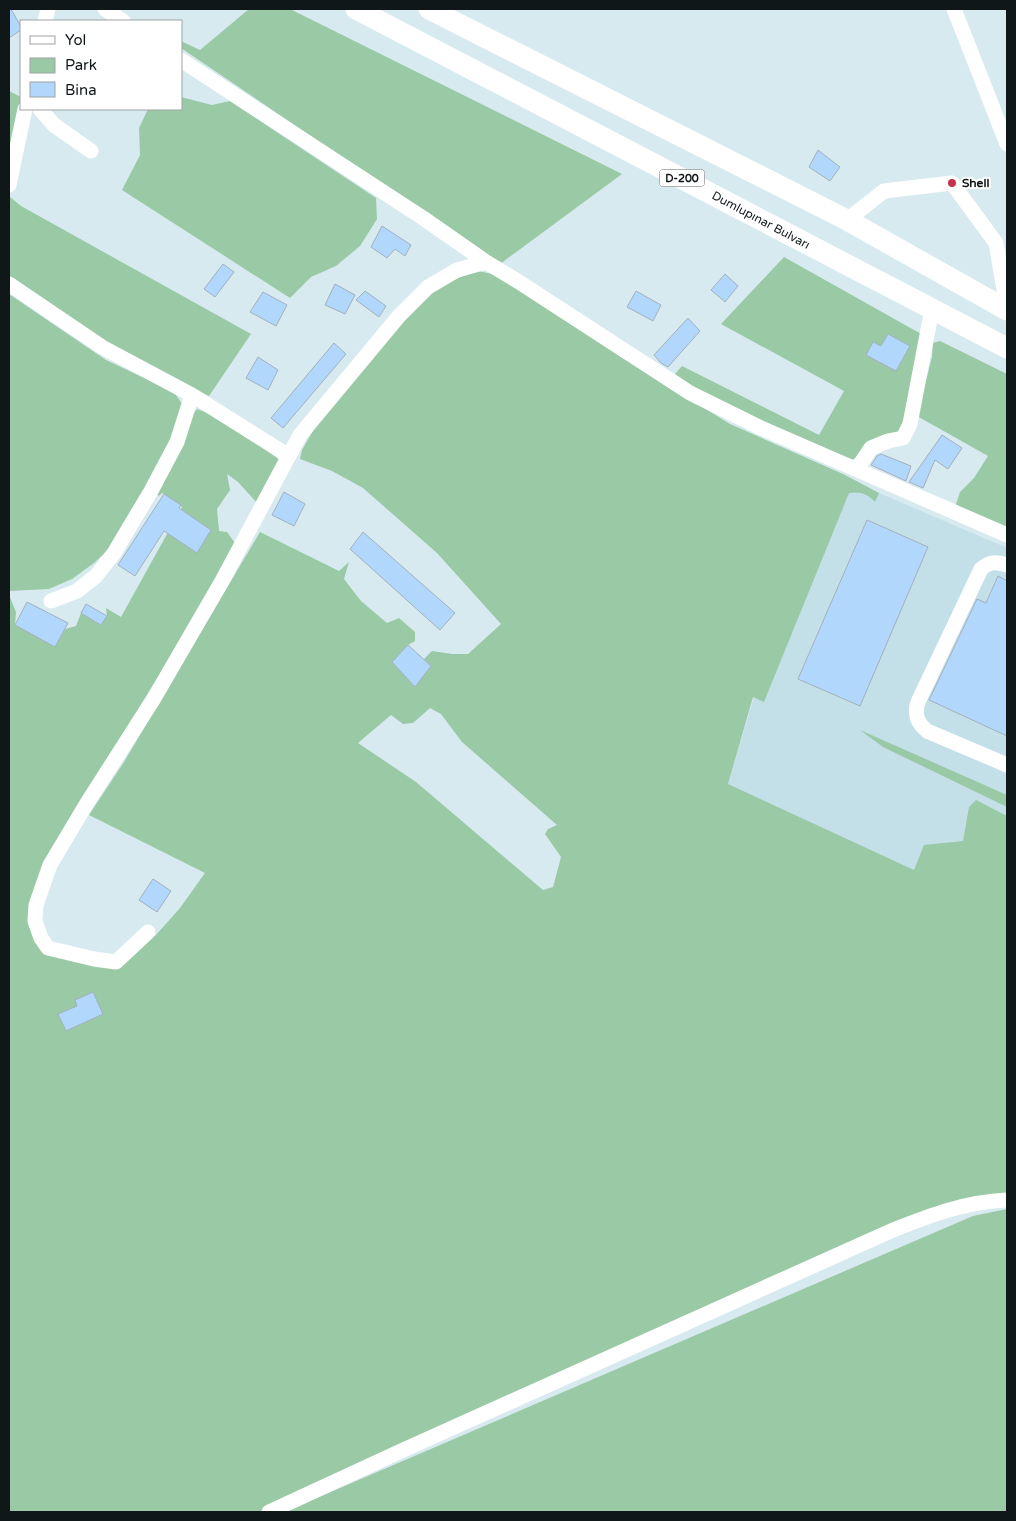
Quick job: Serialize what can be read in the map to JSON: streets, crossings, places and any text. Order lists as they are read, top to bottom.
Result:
{
  "streets": {
    "highway": ["D-200", "Dumlupınar Bulvarı"]
  },
  "places": ["Shell"],
  "legend": ["Yol", "Park", "Bina"]
}
